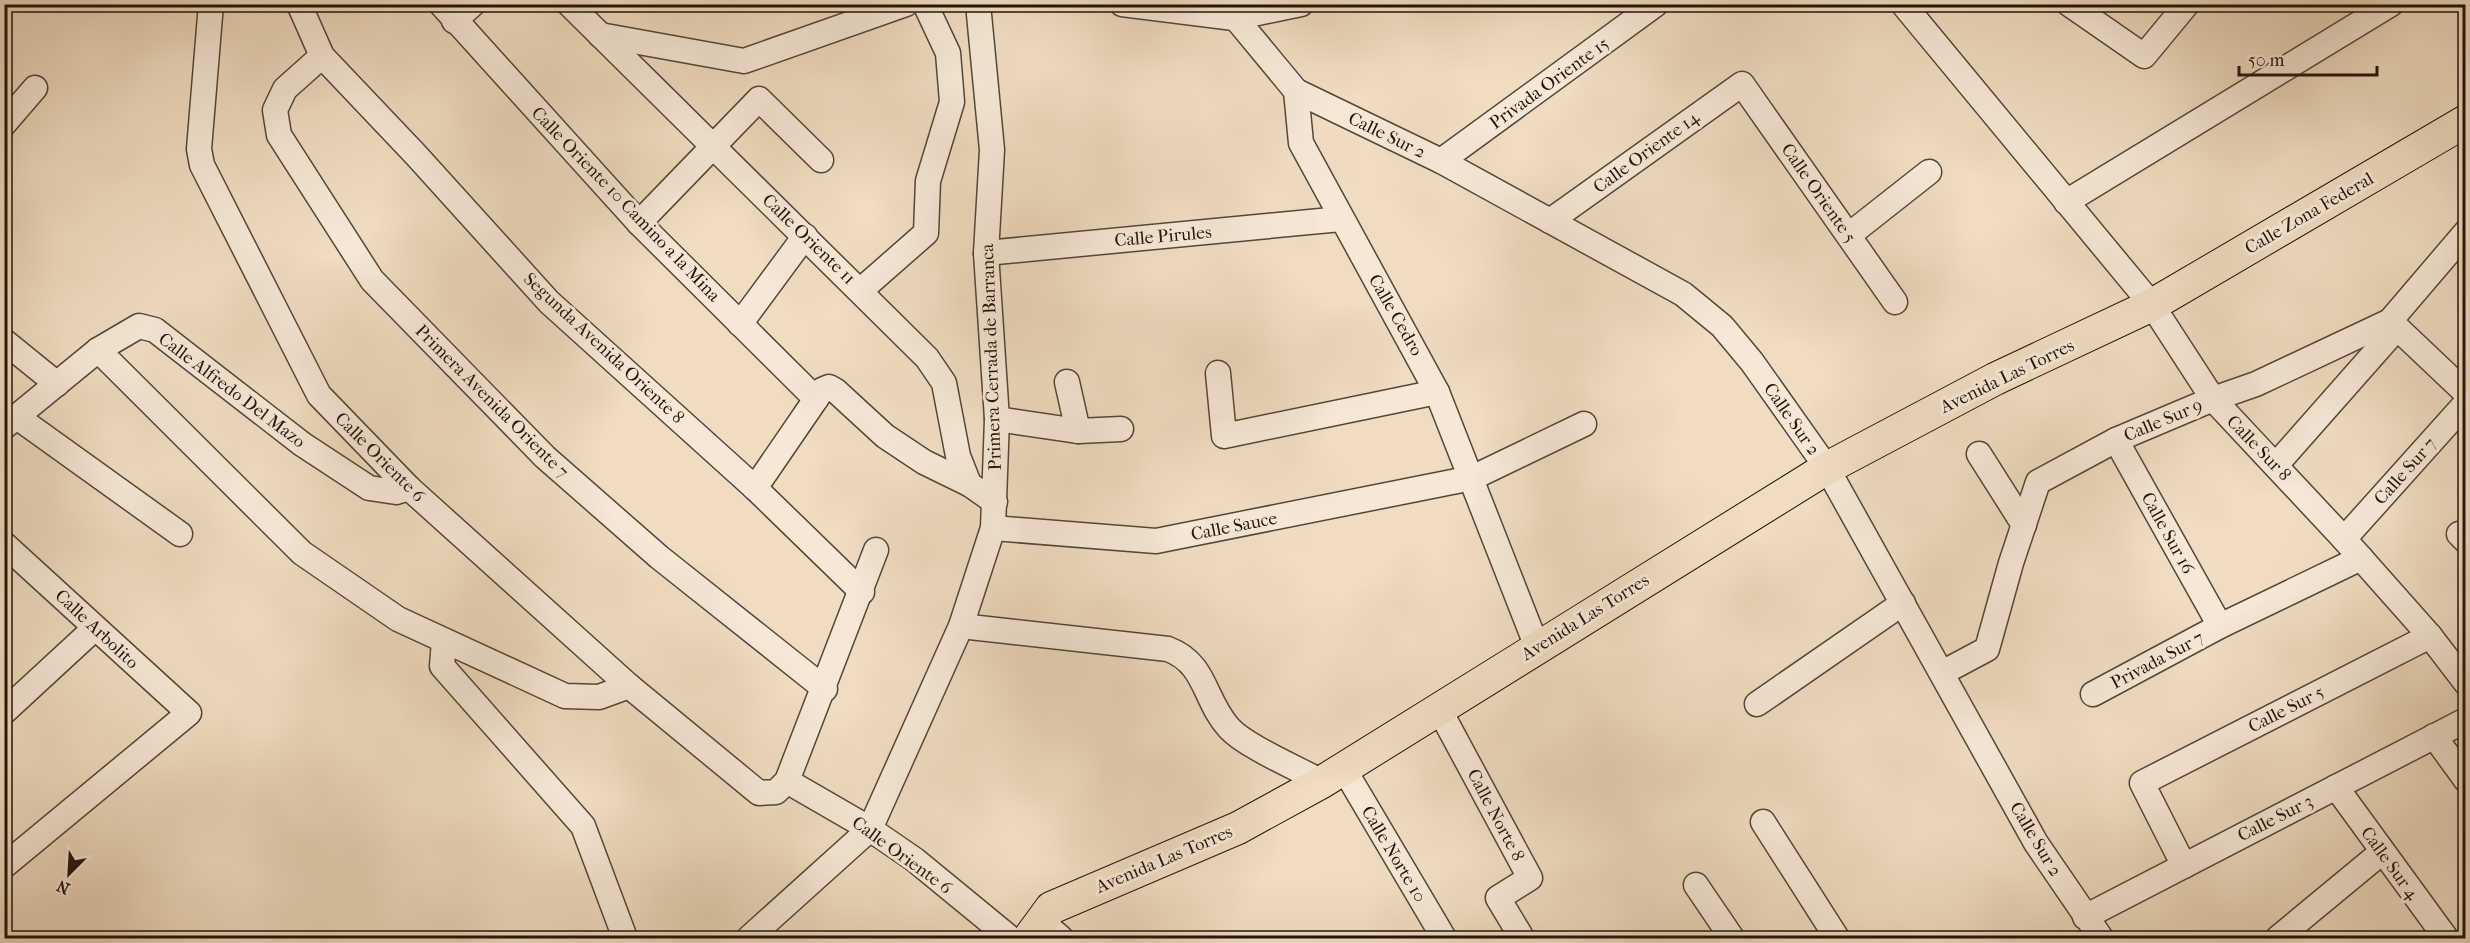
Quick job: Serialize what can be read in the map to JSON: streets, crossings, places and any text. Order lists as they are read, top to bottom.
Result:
{
  "streets": {
    "main road": ["Calle Zona Federal", "Avenida Las Torres"],
    "street": [
      "Privada Oriente 15",
      "Calle Sur 2",
      "Calle Oriente 14",
      "Calle Oriente 5",
      "Calle Oriente 10 Camino a la Mina",
      "Calle Pirules",
      "Calle Oriente 11",
      "Calle Cedro",
      "Segunda Avenida Oriente 8",
      "Primera Cerrada de Barranca",
      "Calle Alfredo Del Mazo",
      "Primera Avenida Oriente 7",
      "Calle Sur 9",
      "Calle Sur 8",
      "Calle Oriente 6",
      "Calle Sur 7",
      "Calle Sauce",
      "Calle Sur 16",
      "Calle Arbolito",
      "Privada Sur 7",
      "Calle Sur 5",
      "Calle Norte 8",
      "Calle Sur 3",
      "Calle Norte 10",
      "Calle Sur 4"
    ]
  },
  "crossings": [
    ["Privada Oriente 15", "Calle Sur 2"],
    ["Calle Sur 2", "Calle Oriente 14"],
    ["Calle Sur 2", "Calle Cedro"],
    ["Calle Sur 2", "Avenida Las Torres"],
    ["Calle Sur 2", "Calle Sur 9"],
    ["Calle Sur 2", "Calle Sur 3"],
    ["Calle Oriente 14", "Calle Oriente 5"],
    ["Calle Oriente 10 Camino a la Mina", "Calle Oriente 11"],
    ["Calle Zona Federal", "Avenida Las Torres"],
    ["Calle Zona Federal", "Calle Sur 8"],
    ["Calle Pirules", "Calle Cedro"],
    ["Calle Pirules", "Primera Cerrada de Barranca"],
    ["Calle Cedro", "Avenida Las Torres"],
    ["Calle Cedro", "Calle Sauce"],
    ["Segunda Avenida Oriente 8", "Primera Avenida Oriente 7"],
    ["Primera Cerrada de Barranca", "Calle Oriente 6"],
    ["Primera Cerrada de Barranca", "Calle Sauce"],
    ["Avenida Las Torres", "Calle Sur 8"],
    ["Avenida Las Torres", "Calle Norte 8"],
    ["Avenida Las Torres", "Calle Norte 10"],
    ["Calle Alfredo Del Mazo", "Calle Oriente 6"],
    ["Calle Sur 9", "Calle Sur 8"],
    ["Calle Sur 9", "Calle Sur 16"],
    ["Calle Sur 8", "Calle Sur 7"],
    ["Calle Sur 8", "Calle Sur 5"],
    ["Calle Sur 16", "Privada Sur 7"],
    ["Calle Sur 5", "Calle Sur 3"],
    ["Calle Sur 3", "Calle Sur 4"]
  ],
  "scale_bar": "50 m",
  "north": "bottom left"
}
